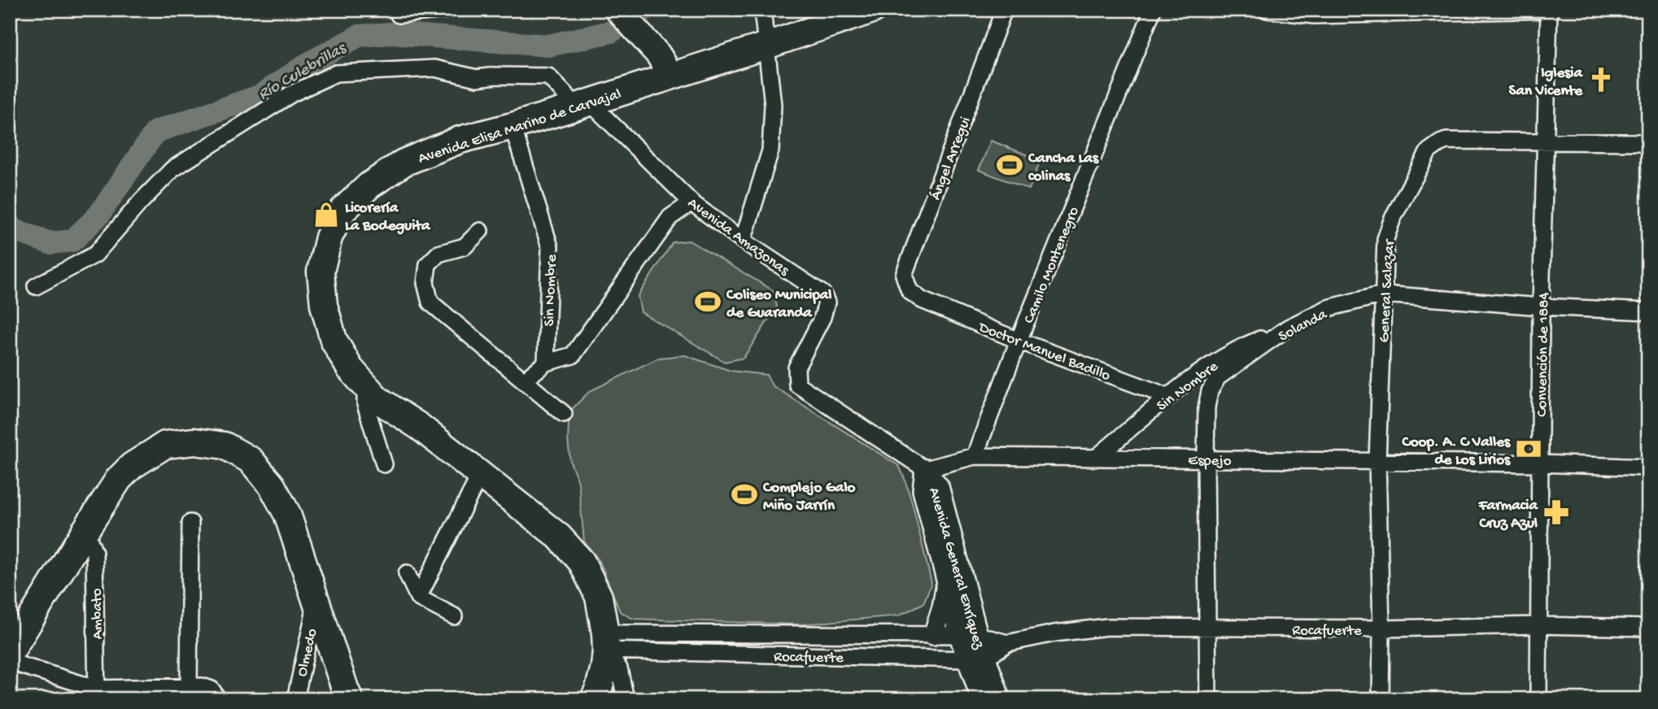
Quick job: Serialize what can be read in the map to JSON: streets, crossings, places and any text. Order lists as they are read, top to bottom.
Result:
{
  "streets": {
    "highway": ["Avenida Elisa Marino de Carvajal"],
    "street": [
      "Ángel Arregui",
      "Avenida Amazonas",
      "Camilo Montenegro",
      "Sin Nombre",
      "General Salazar",
      "Solanda",
      "Doctor Manuel Badillo",
      "Convención de 1884",
      "Espejo",
      "Avenida General Enríquez",
      "Ambato",
      "Rocafuerte",
      "Olmedo"
    ]
  },
  "crossings": [
    ["Avenida Elisa Marino de Carvajal", "Avenida Amazonas"],
    ["Avenida Elisa Marino de Carvajal", "Sin Nombre"],
    ["Avenida Elisa Marino de Carvajal", "Rocafuerte"],
    ["Ángel Arregui", "Doctor Manuel Badillo"],
    ["Avenida Amazonas", "Espejo"],
    ["Avenida Amazonas", "Avenida General Enríquez"],
    ["Camilo Montenegro", "Doctor Manuel Badillo"],
    ["Camilo Montenegro", "Espejo"],
    ["Sin Nombre", "Solanda"],
    ["Sin Nombre", "Doctor Manuel Badillo"],
    ["Sin Nombre", "Espejo"],
    ["General Salazar", "Solanda"],
    ["General Salazar", "Convención de 1884"],
    ["General Salazar", "Espejo"],
    ["General Salazar", "Rocafuerte"],
    ["Solanda", "Convención de 1884"],
    ["Solanda", "Espejo"],
    ["Solanda", "Rocafuerte"],
    ["Convención de 1884", "Espejo"],
    ["Convención de 1884", "Rocafuerte"],
    ["Espejo", "Avenida General Enríquez"],
    ["Avenida General Enríquez", "Rocafuerte"]
  ],
  "water": ["Río Culebrillas"],
  "places": {
    "church": ["Iglesia San Vicente"],
    "sports": ["Cancha Las colinas", "Coliseo Municipal de Guaranda", "Complejo Galo Miño Jarrín"],
    "shop": ["Licorería La Bodeguita"],
    "bank": ["Coop. A. C Valles de Los Lirios"],
    "pharmacy": ["Farmacia Cruz Azul"]
  }
}
